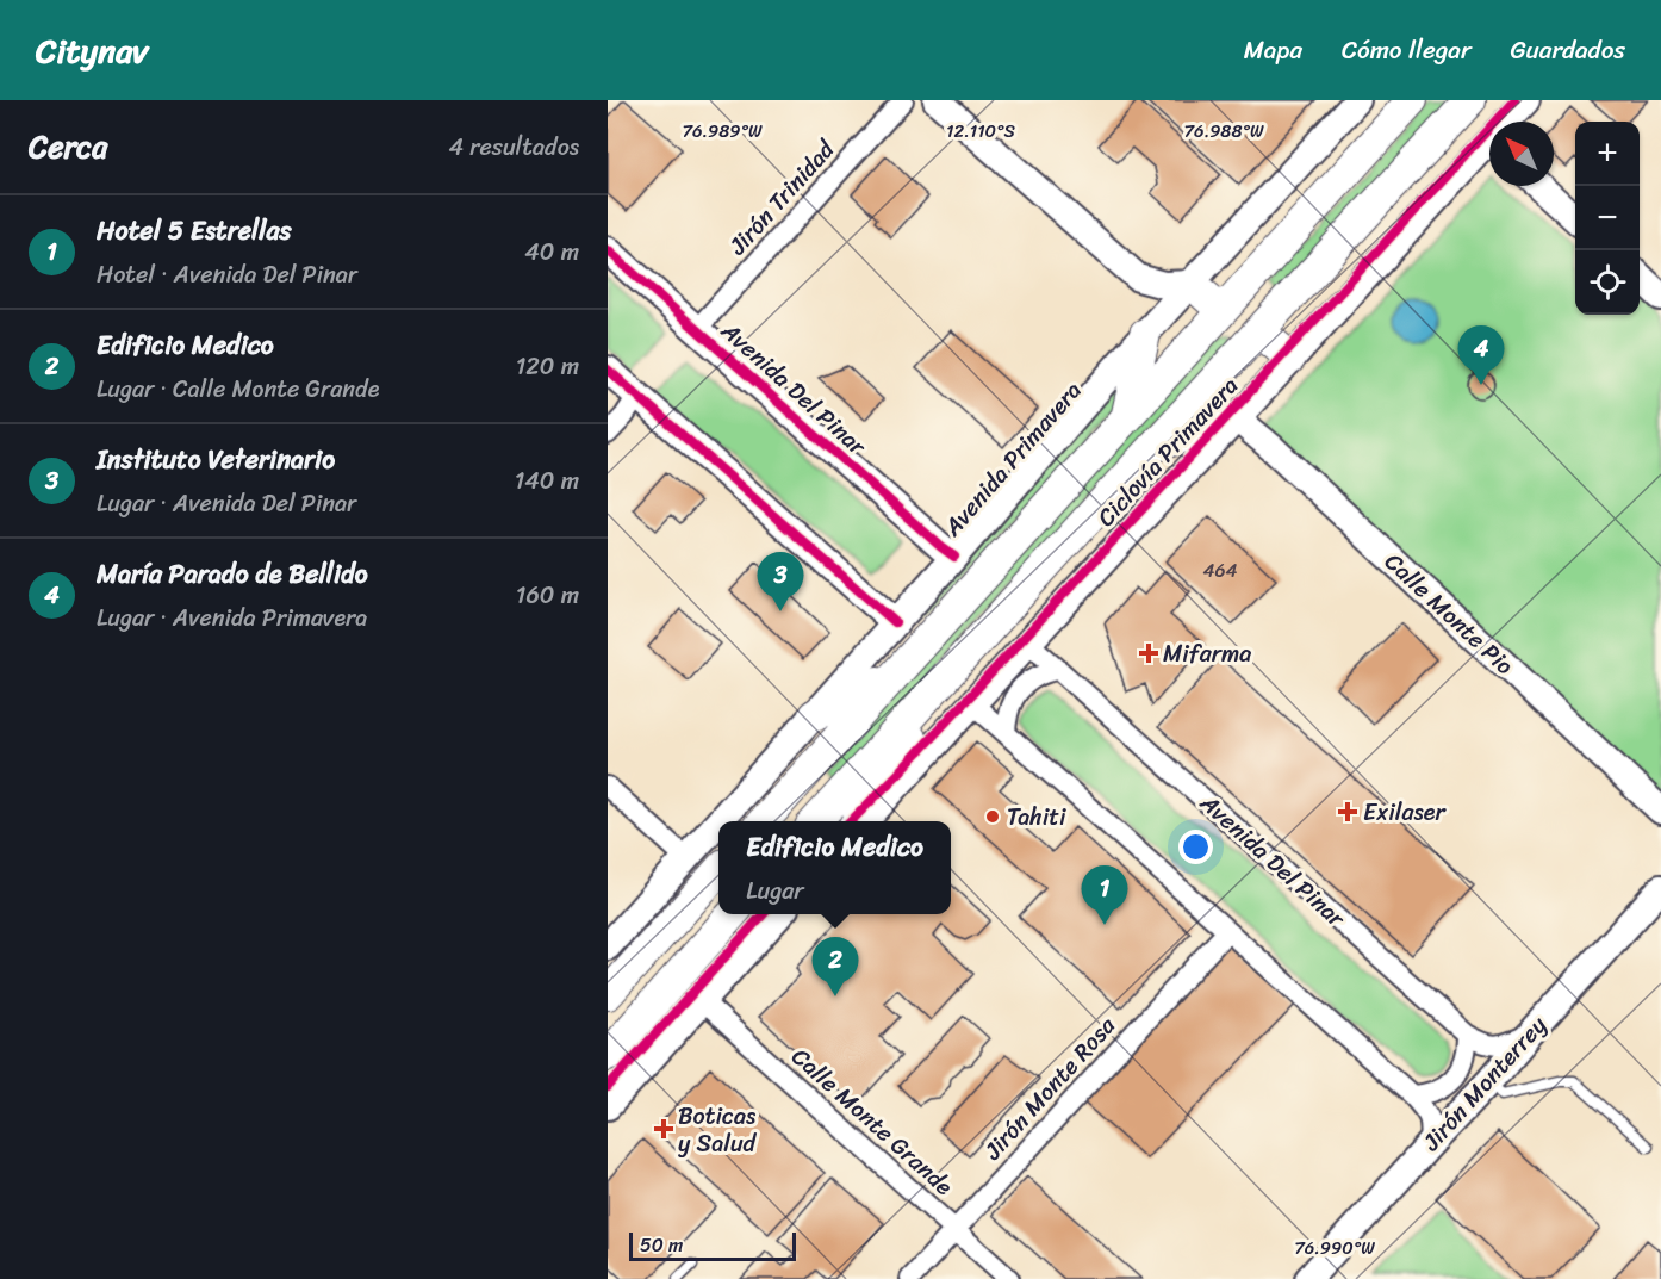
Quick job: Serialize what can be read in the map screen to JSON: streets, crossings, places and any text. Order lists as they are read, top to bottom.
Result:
{
  "streets": {
    "street": [
      "Jirón Trinidad",
      "Avenida Del Pinar",
      "Avenida Primavera",
      "Calle Monte Pio",
      "Jirón Monterrey",
      "Jirón Monte Rosa",
      "Calle Monte Grande"
    ],
    "cycle path": ["Ciclovía Primavera"]
  },
  "crossings": [
    ["Jirón Trinidad", "Avenida Del Pinar"],
    ["Avenida Del Pinar", "Avenida Primavera"],
    ["Avenida Del Pinar", "Jirón Monterrey"],
    ["Jirón Monte Rosa", "Calle Monte Grande"]
  ],
  "places": {
    "health": ["Mifarma", "Exilaser", "Boticas y Salud"],
    "other": ["Tahiti"]
  },
  "house_numbers": ["464"],
  "scale_bar": "50 m",
  "north": "top left",
  "page": {
    "header": "Citynav",
    "nav": ["Mapa", "Cómo llegar", "Guardados"],
    "heading": ["Cerca", "4 resultados"],
    "map_buttons": ["+", "−"],
    "list": [
      {
        "mark": "1",
        "name": "Hotel 5 Estrellas",
        "note": "Hotel · Avenida Del Pinar",
        "value": "40 m"
      },
      {
        "mark": "2",
        "name": "Edificio Medico",
        "note": "Lugar · Calle Monte Grande",
        "value": "120 m"
      },
      {
        "mark": "3",
        "name": "Instituto Veterinario",
        "note": "Lugar · Avenida Del Pinar",
        "value": "140 m"
      },
      {
        "mark": "4",
        "name": "María Parado de Bellido",
        "note": "Lugar · Avenida Primavera",
        "value": "160 m"
      }
    ],
    "pins": [
      "4",
      "3",
      "1",
      "2"
    ],
    "popup": ["Edificio Medico", "Lugar"],
    "scale": "50 m"
  },
  "coordinates": [
    "12.110°S",
    "76.989°W",
    "76.988°W",
    "76.990°W"
  ]
}
